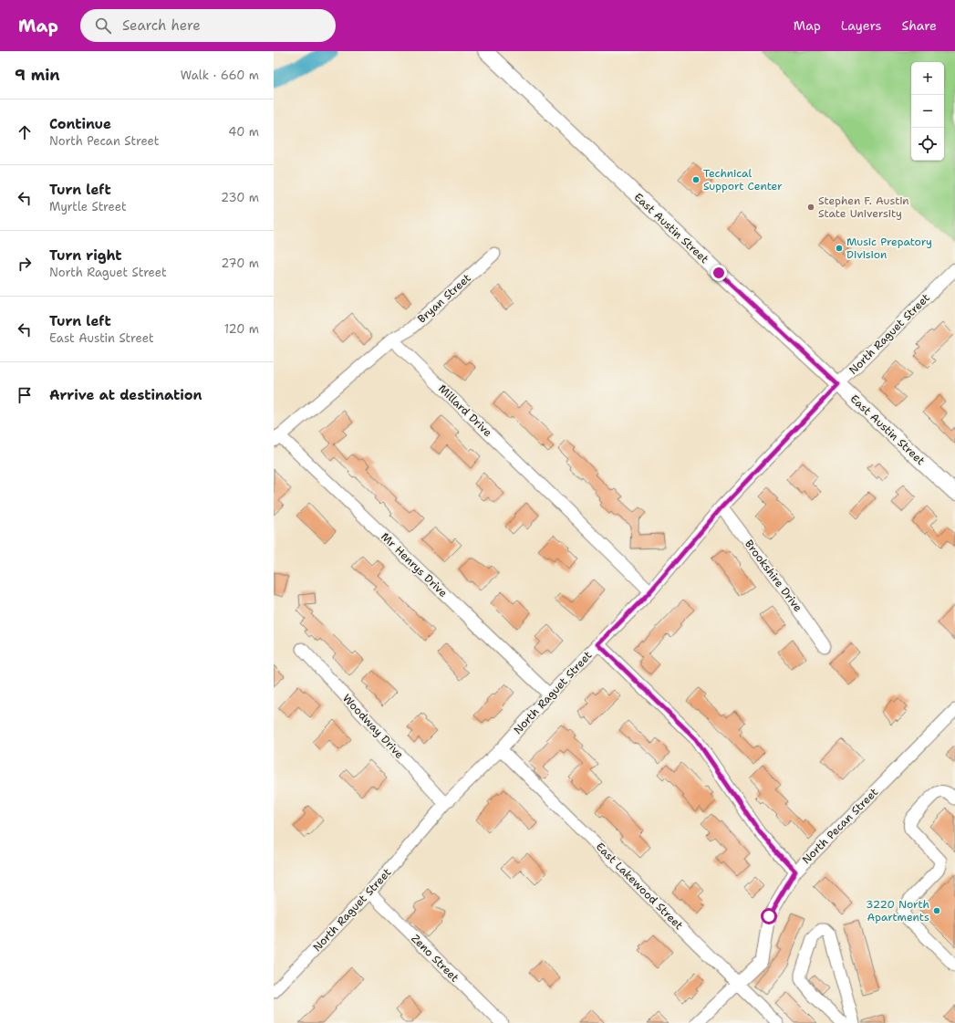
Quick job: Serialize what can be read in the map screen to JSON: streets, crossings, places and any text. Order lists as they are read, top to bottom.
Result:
{
  "streets": {
    "main road": ["East Austin Street"],
    "street": [
      "Bryan Street",
      "North Raguet Street",
      "Millard Drive",
      "Mr Henrys Drive",
      "Brookshire Drive",
      "Woodway Drive",
      "North Pecan Street",
      "East Lakewood Street",
      "Zeno Street"
    ]
  },
  "crossings": [
    ["East Austin Street", "North Raguet Street"],
    ["Bryan Street", "Millard Drive"],
    ["North Raguet Street", "Millard Drive"],
    ["North Raguet Street", "Mr Henrys Drive"],
    ["North Raguet Street", "Brookshire Drive"],
    ["North Raguet Street", "Woodway Drive"],
    ["North Raguet Street", "East Lakewood Street"],
    ["North Raguet Street", "Zeno Street"],
    ["North Pecan Street", "East Lakewood Street"]
  ],
  "places": [
    "Technical Support Center",
    "Stephen F. Austin State University",
    "Music Prepatory Division",
    "3220 North Apartments"
  ],
  "page": {
    "header": "Map",
    "search": "Search here",
    "nav": ["Map", "Layers", "Share"],
    "heading": ["9 min", "Walk · 660 m"],
    "map_buttons": ["+", "−"],
    "list": [
      ["Continue", "North Pecan Street", "40 m"],
      ["Turn left", "Myrtle Street", "230 m"],
      ["Turn right", "North Raguet Street", "270 m"],
      ["Turn left", "East Austin Street", "120 m"],
      "Arrive at destination"
    ]
  }
}
